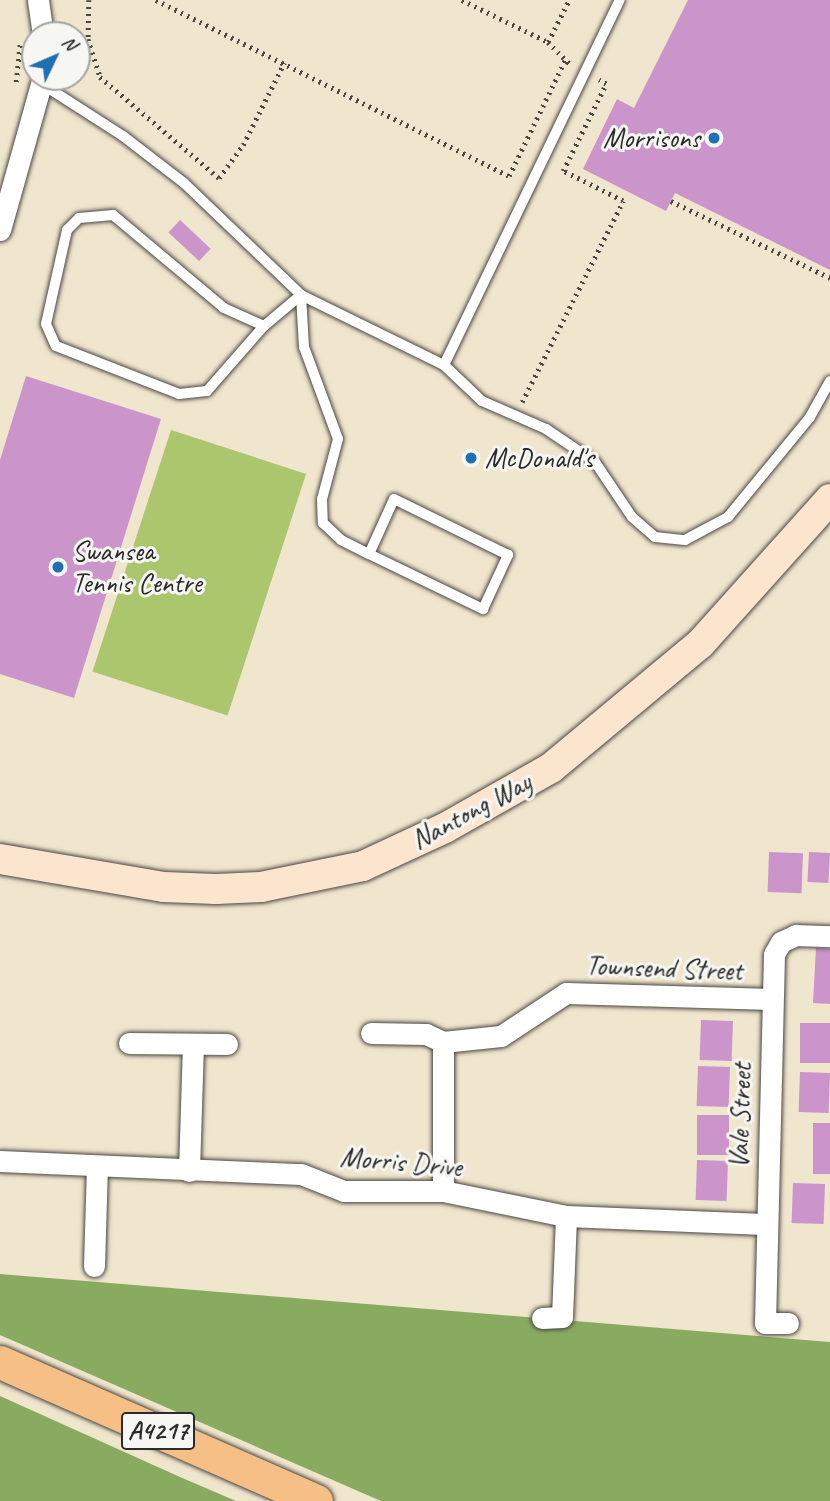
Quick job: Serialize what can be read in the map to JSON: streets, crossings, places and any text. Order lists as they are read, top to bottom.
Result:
{
  "streets": {
    "main road": ["A4217"],
    "street": [
      "Nantong Way",
      "Townsend Street",
      "Vale Street",
      "Morris Drive"
    ]
  },
  "crossings": [
    ["Townsend Street", "Vale Street"],
    ["Vale Street", "Morris Drive"]
  ],
  "places": ["Morrisons", "McDonald's", "Swansea Tennis Centre"],
  "north": "top right"
}
